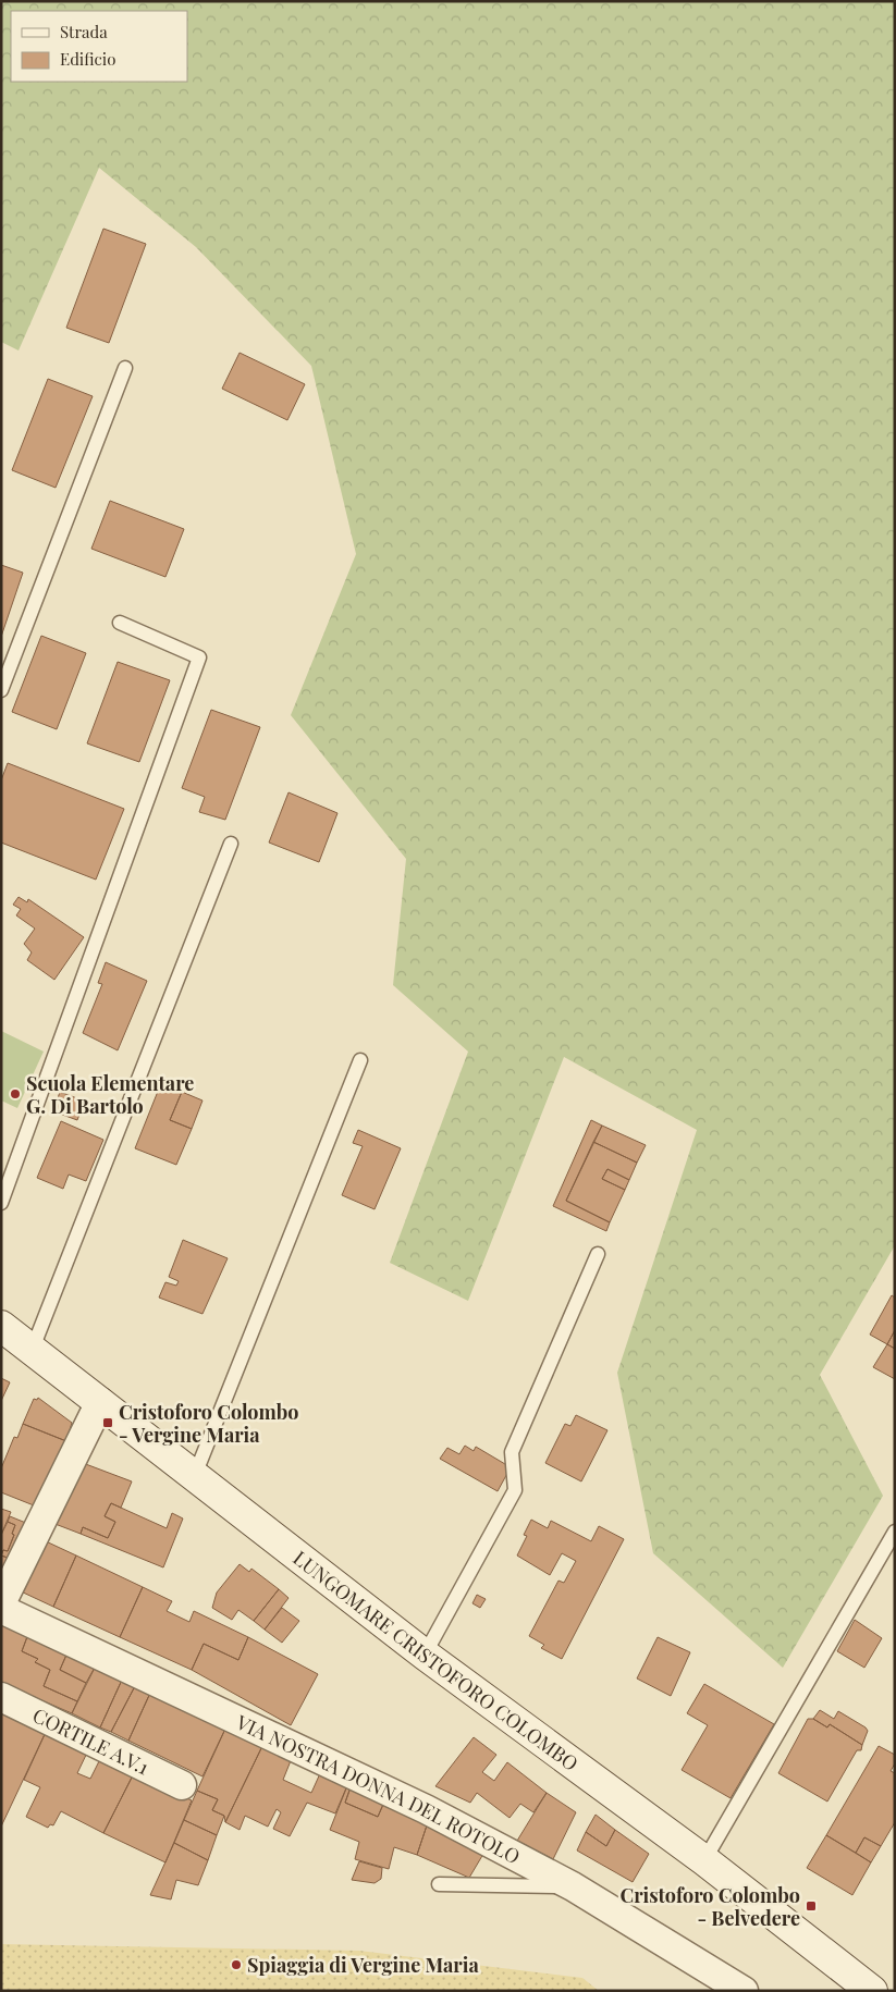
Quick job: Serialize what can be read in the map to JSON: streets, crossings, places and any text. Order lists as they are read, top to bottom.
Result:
{
  "streets": {
    "main road": ["LUNGOMARE CRISTOFORO COLOMBO"],
    "street": ["CORTILE A.V.1", "VIA NOSTRA DONNA DEL ROTOLO"]
  },
  "places": {
    "other": ["Scuola Elementare G. Di Bartolo", "Spiaggia di Vergine Maria"],
    "transit": ["Cristoforo Colombo - Vergine Maria", "Cristoforo Colombo - Belvedere"]
  },
  "legend": ["Strada", "Edificio"]
}
